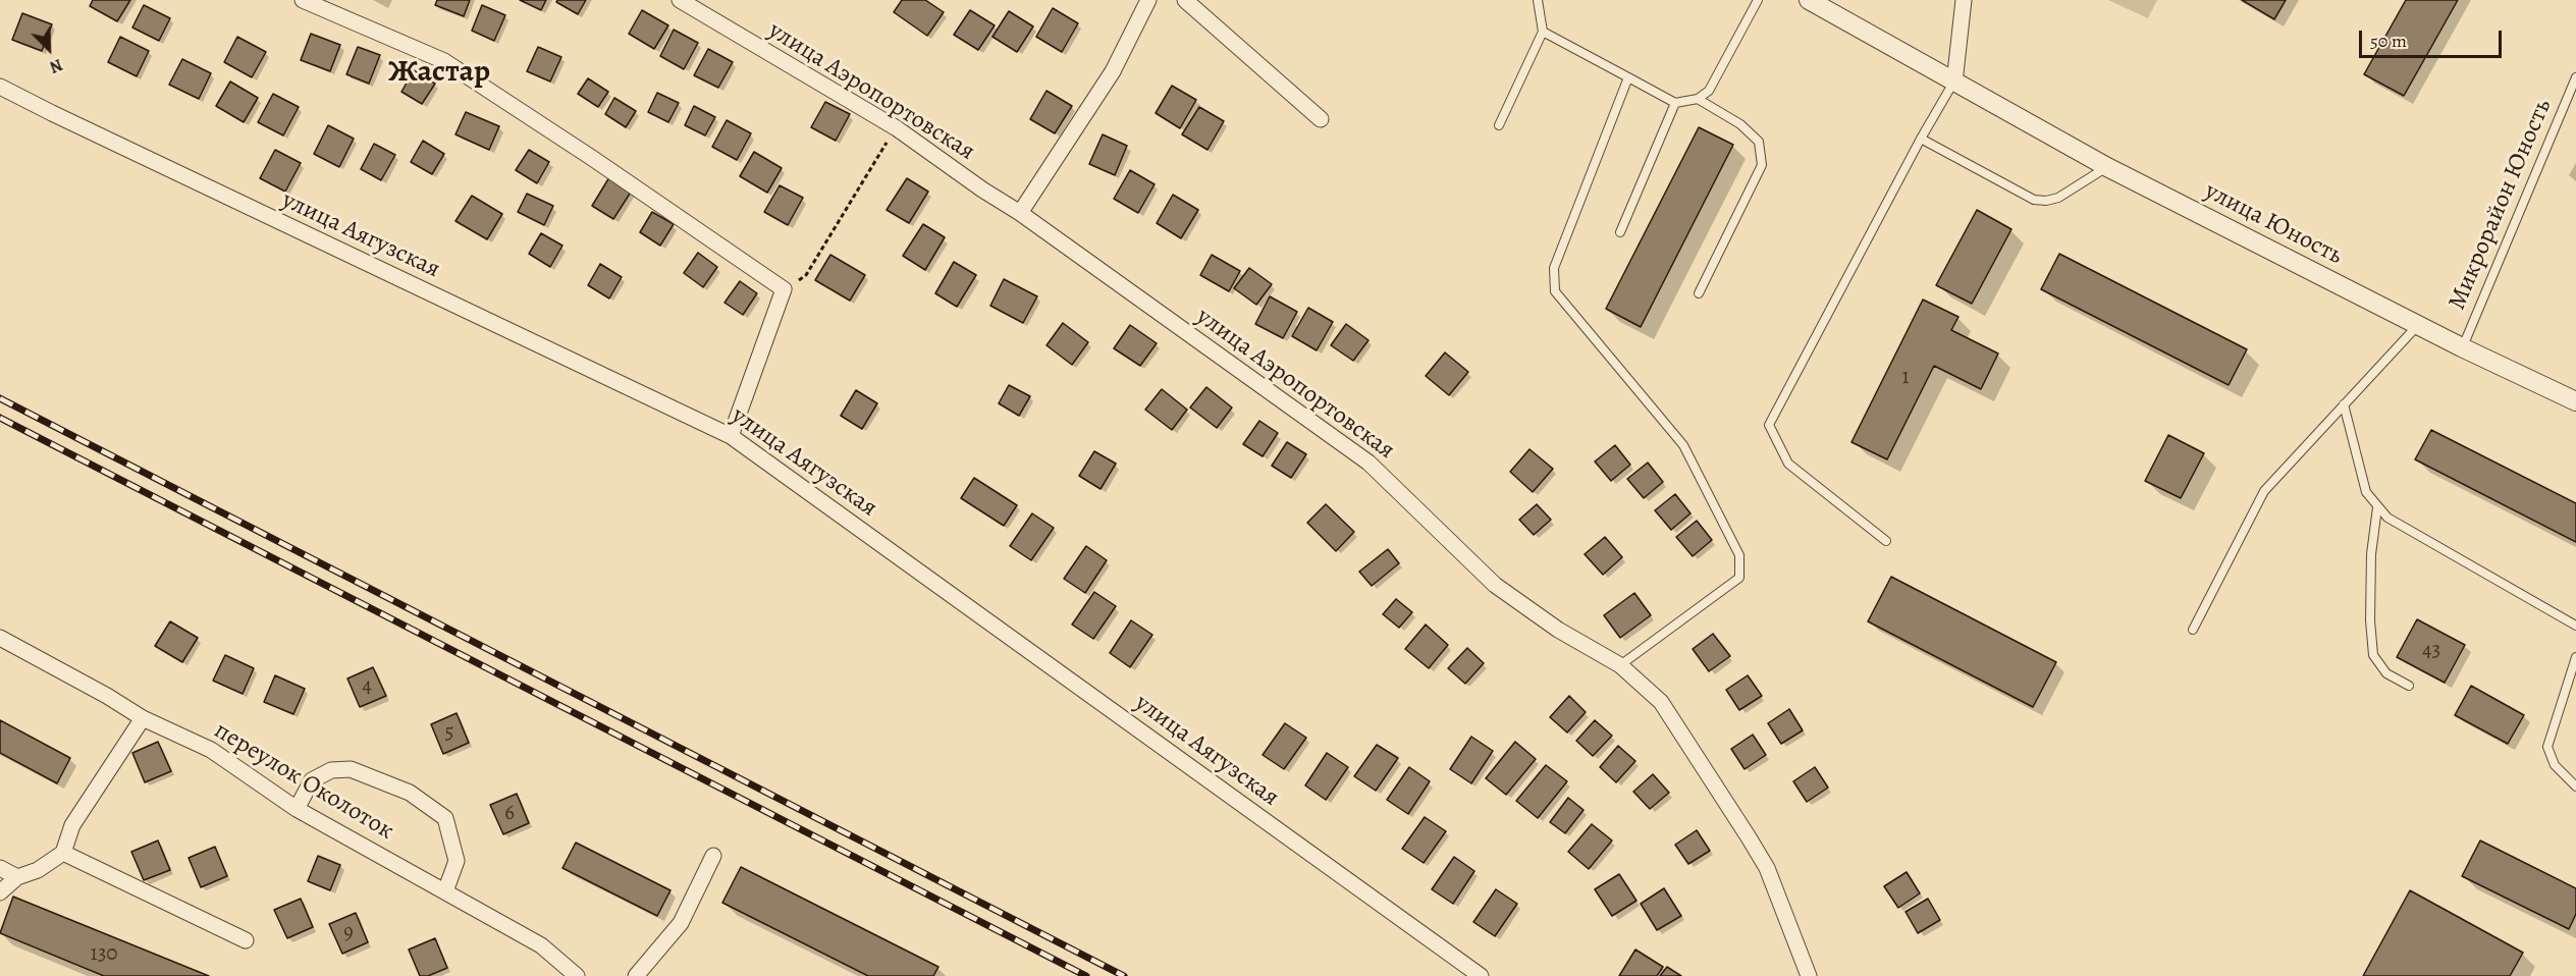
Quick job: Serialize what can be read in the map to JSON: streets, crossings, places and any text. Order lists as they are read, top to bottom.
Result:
{
  "streets": {
    "street": [
      "улица Аэропортовская",
      "улица Юность",
      "улица Аягузская",
      "переулок Околоток"
    ],
    "lane": ["Микрорайон Юность"]
  },
  "crossings": [
    ["Микрорайон Юность", "улица Юность"]
  ],
  "districts": ["Жастар"],
  "house_numbers": [
    "1",
    "43",
    "4",
    "5",
    "6",
    "9",
    "130"
  ],
  "scale_bar": "50 m",
  "north": "bottom right"
}
